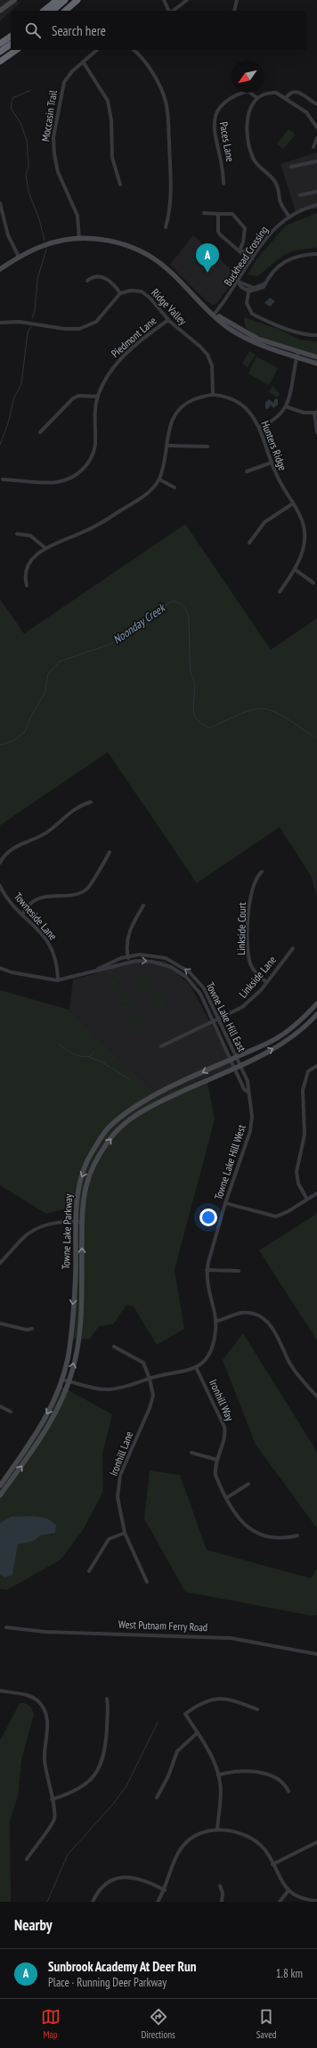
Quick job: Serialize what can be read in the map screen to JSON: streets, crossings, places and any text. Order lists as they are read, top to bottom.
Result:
{
  "streets": {
    "main road": ["Towne Lake Parkway"],
    "street": [
      "Moccasin Trail",
      "Paces Lane",
      "Buckhead Crossing",
      "Ridge Valley",
      "Piedmont Lane",
      "Hunters Ridge",
      "Towneside Lane",
      "Linkside Court",
      "Linkside Lane",
      "Towne Lake Hill East",
      "Towne Lake Hill West",
      "Ironhill Way",
      "Ironhill Lane",
      "West Putnam Ferry Road"
    ]
  },
  "crossings": [
    ["Ridge Valley", "Piedmont Lane"],
    ["Ridge Valley", "Hunters Ridge"],
    ["Towneside Lane", "Towne Lake Hill East"],
    ["Linkside Court", "Linkside Lane"],
    ["Linkside Lane", "Towne Lake Hill East"],
    ["Towne Lake Hill East", "Towne Lake Hill West"],
    ["Towne Lake Hill East", "Towne Lake Parkway"],
    ["Towne Lake Hill West", "Towne Lake Parkway"],
    ["Towne Lake Hill West", "Ironhill Way"],
    ["Towne Lake Hill West", "Ironhill Lane"]
  ],
  "water": ["Noonday Creek"],
  "north": "bottom left",
  "page": {
    "search": "Search here",
    "pins": "A",
    "heading": "Nearby",
    "list": [
      {
        "mark": "A",
        "name": "Sunbrook Academy At Deer Run",
        "note": "Place · Running Deer Parkway",
        "value": "1.8 km"
      }
    ],
    "nav": ["Map", "Directions", "Saved"]
  }
}
